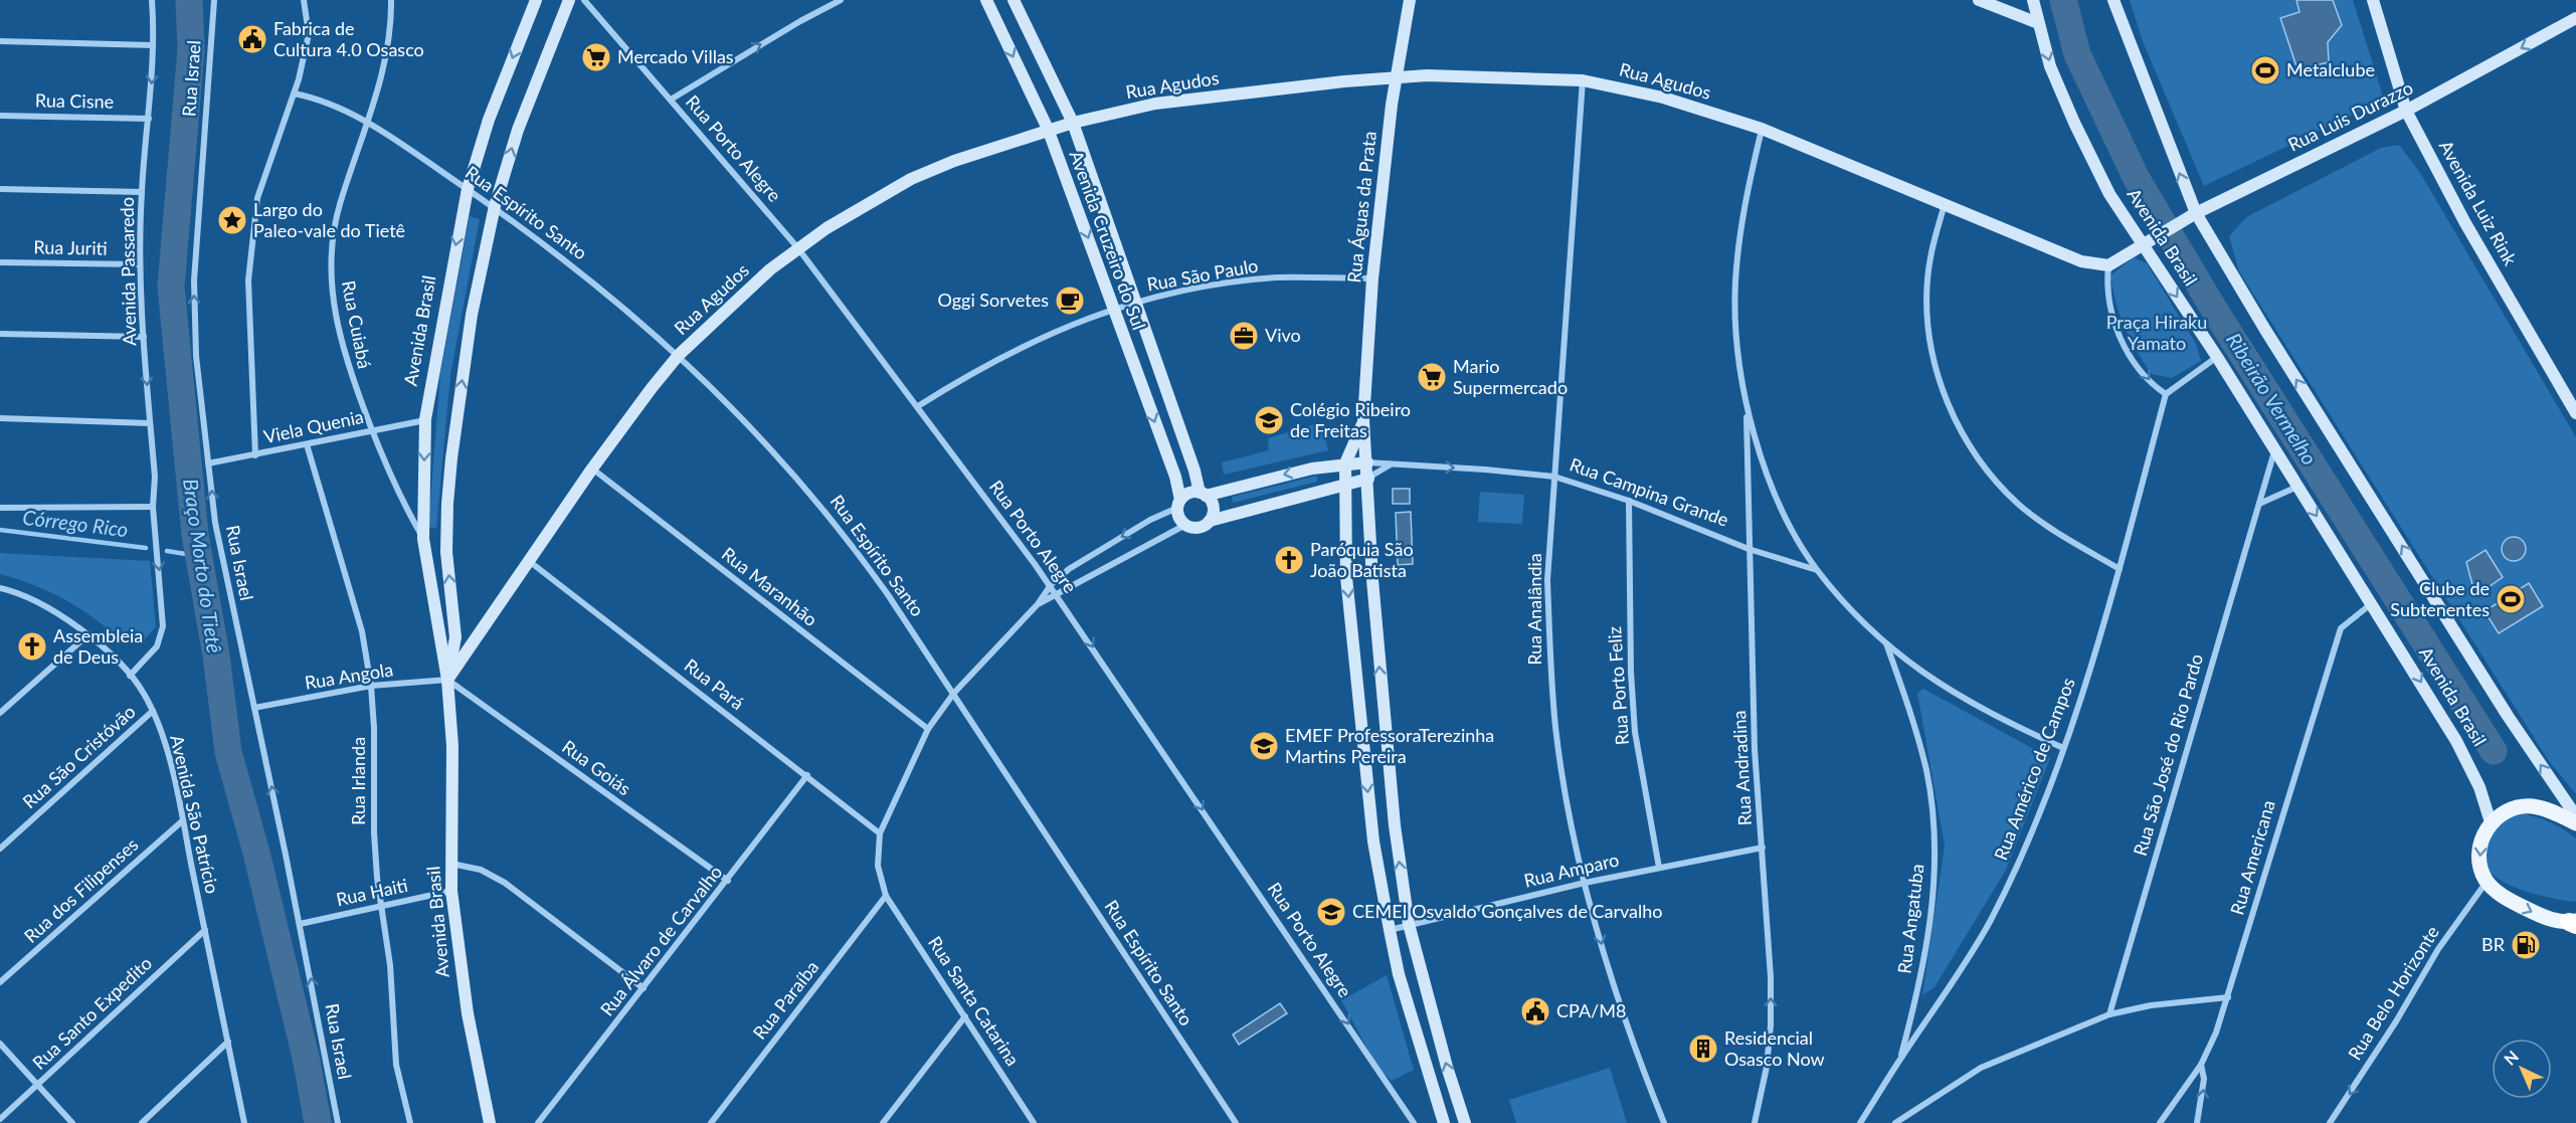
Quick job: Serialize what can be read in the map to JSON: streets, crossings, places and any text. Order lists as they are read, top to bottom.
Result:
{
  "streets": {
    "street": [
      "Rua Israel",
      "Rua Agudos",
      "Rua Cisne",
      "Rua Luis Durazzo",
      "Rua Porto Alegre",
      "Avenida Luiz Rink",
      "Rua Águas da Prata",
      "Rua Espírito Santo",
      "Avenida Brasil",
      "Avenida Cruzeiro do Sul",
      "Rua Juriti",
      "Avenida Passaredo",
      "Rua São Paulo",
      "Rua Cuiabá",
      "Viela Quenia",
      "Rua Campina Grande",
      "Rua Maranhão",
      "Rua Analândia",
      "Rua Angola",
      "Rua Pará",
      "Rua Porto Feliz",
      "Rua São José do Rio Pardo",
      "Rua São Cristóvão",
      "Rua Goiás",
      "Rua Andradina",
      "Rua Américo de Campos",
      "Rua Irlanda",
      "Avenida São Patrício",
      "Rua Americana",
      "Rua Amparo",
      "Rua dos Filipenses",
      "Rua Haiti",
      "Rua Angatuba",
      "Rua Álvaro de Carvalho",
      "Rua Belo Horizonte",
      "Rua Paraíba",
      "Rua Santa Catarina",
      "Rua Santo Expedito"
    ]
  },
  "crossings": [
    ["Rua Israel", "Viela Quenia"],
    ["Rua Israel", "Rua Angola"],
    ["Rua Israel", "Rua Haiti"],
    ["Rua Agudos", "Rua Porto Alegre"],
    ["Rua Agudos", "Rua Águas da Prata"],
    ["Rua Agudos", "Rua Espírito Santo"],
    ["Rua Agudos", "Avenida Brasil"],
    ["Rua Agudos", "Avenida Cruzeiro do Sul"],
    ["Rua Agudos", "Rua Maranhão"],
    ["Rua Agudos", "Rua Analândia"],
    ["Rua Agudos", "Rua Angola"],
    ["Rua Agudos", "Rua Pará"],
    ["Rua Agudos", "Rua Goiás"],
    ["Rua Cisne", "Avenida Passaredo"],
    ["Rua Luis Durazzo", "Avenida Luiz Rink"],
    ["Rua Luis Durazzo", "Avenida Brasil"],
    ["Rua Porto Alegre", "Rua São Paulo"],
    ["Rua Águas da Prata", "Rua São Paulo"],
    ["Rua Águas da Prata", "Rua Campina Grande"],
    ["Rua Águas da Prata", "Rua Amparo"],
    ["Rua Espírito Santo", "Avenida Brasil"],
    ["Rua Espírito Santo", "Rua Cuiabá"],
    ["Avenida Brasil", "Rua Cuiabá"],
    ["Avenida Brasil", "Viela Quenia"],
    ["Avenida Brasil", "Rua Angola"],
    ["Avenida Brasil", "Rua São José do Rio Pardo"],
    ["Avenida Brasil", "Rua Goiás"],
    ["Avenida Brasil", "Rua Americana"],
    ["Avenida Brasil", "Rua Haiti"],
    ["Avenida Cruzeiro do Sul", "Rua São Paulo"],
    ["Avenida Cruzeiro do Sul", "Rua Campina Grande"],
    ["Rua Juriti", "Avenida Passaredo"],
    ["Avenida Passaredo", "Avenida São Patrício"],
    ["Rua Cuiabá", "Viela Quenia"],
    ["Viela Quenia", "Rua Irlanda"],
    ["Rua Campina Grande", "Rua Analândia"],
    ["Rua Campina Grande", "Rua Porto Feliz"],
    ["Rua Campina Grande", "Rua Andradina"],
    ["Rua Analândia", "Rua Amparo"],
    ["Rua Angola", "Rua Goiás"],
    ["Rua Angola", "Rua Irlanda"],
    ["Rua Pará", "Rua Álvaro de Carvalho"],
    ["Rua Porto Feliz", "Rua Amparo"],
    ["Rua São Cristóvão", "Avenida São Patrício"],
    ["Rua Goiás", "Rua Álvaro de Carvalho"],
    ["Rua Andradina", "Rua Amparo"],
    ["Rua Américo de Campos", "Rua Angatuba"],
    ["Rua Irlanda", "Rua Haiti"],
    ["Avenida São Patrício", "Rua dos Filipenses"],
    ["Avenida São Patrício", "Rua Santo Expedito"],
    ["Rua Paraíba", "Rua Santa Catarina"]
  ],
  "one_way": [
    "Rua Israel",
    "Rua Luis Durazzo",
    "Rua Porto Alegre",
    "Avenida Passaredo",
    "Rua Andradina",
    "Rua Belo Horizonte"
  ],
  "water": ["Ribeirão Vermelho", "Córrego Rico", "Braço Morto do Tietê"],
  "parks": ["Praça Hiraku Yamato"],
  "places": {
    "public building": ["Fabrica de Cultura 4.0 Osasco", "CPA/M8"],
    "supermarket": ["Mercado Villas", "Mario Supermercado"],
    "sports": ["Metalclube", "Clube de Subtenentes"],
    "place": ["Largo do Paleo-vale do Tietê"],
    "cafe": ["Oggi Sorvetes"],
    "office": ["Vivo"],
    "school or university": ["Colégio Ribeiro de Freitas", "EMEF ProfessoraTerezinha Martins Pereira", "CEMEI Osvaldo Gonçalves de Carvalho"],
    "church": ["Paróquia São João Batista", "Assembleia de Deus"],
    "fuel station": ["BR"],
    "building": ["Residencial Osasco Now"]
  },
  "north": "top left"
}
